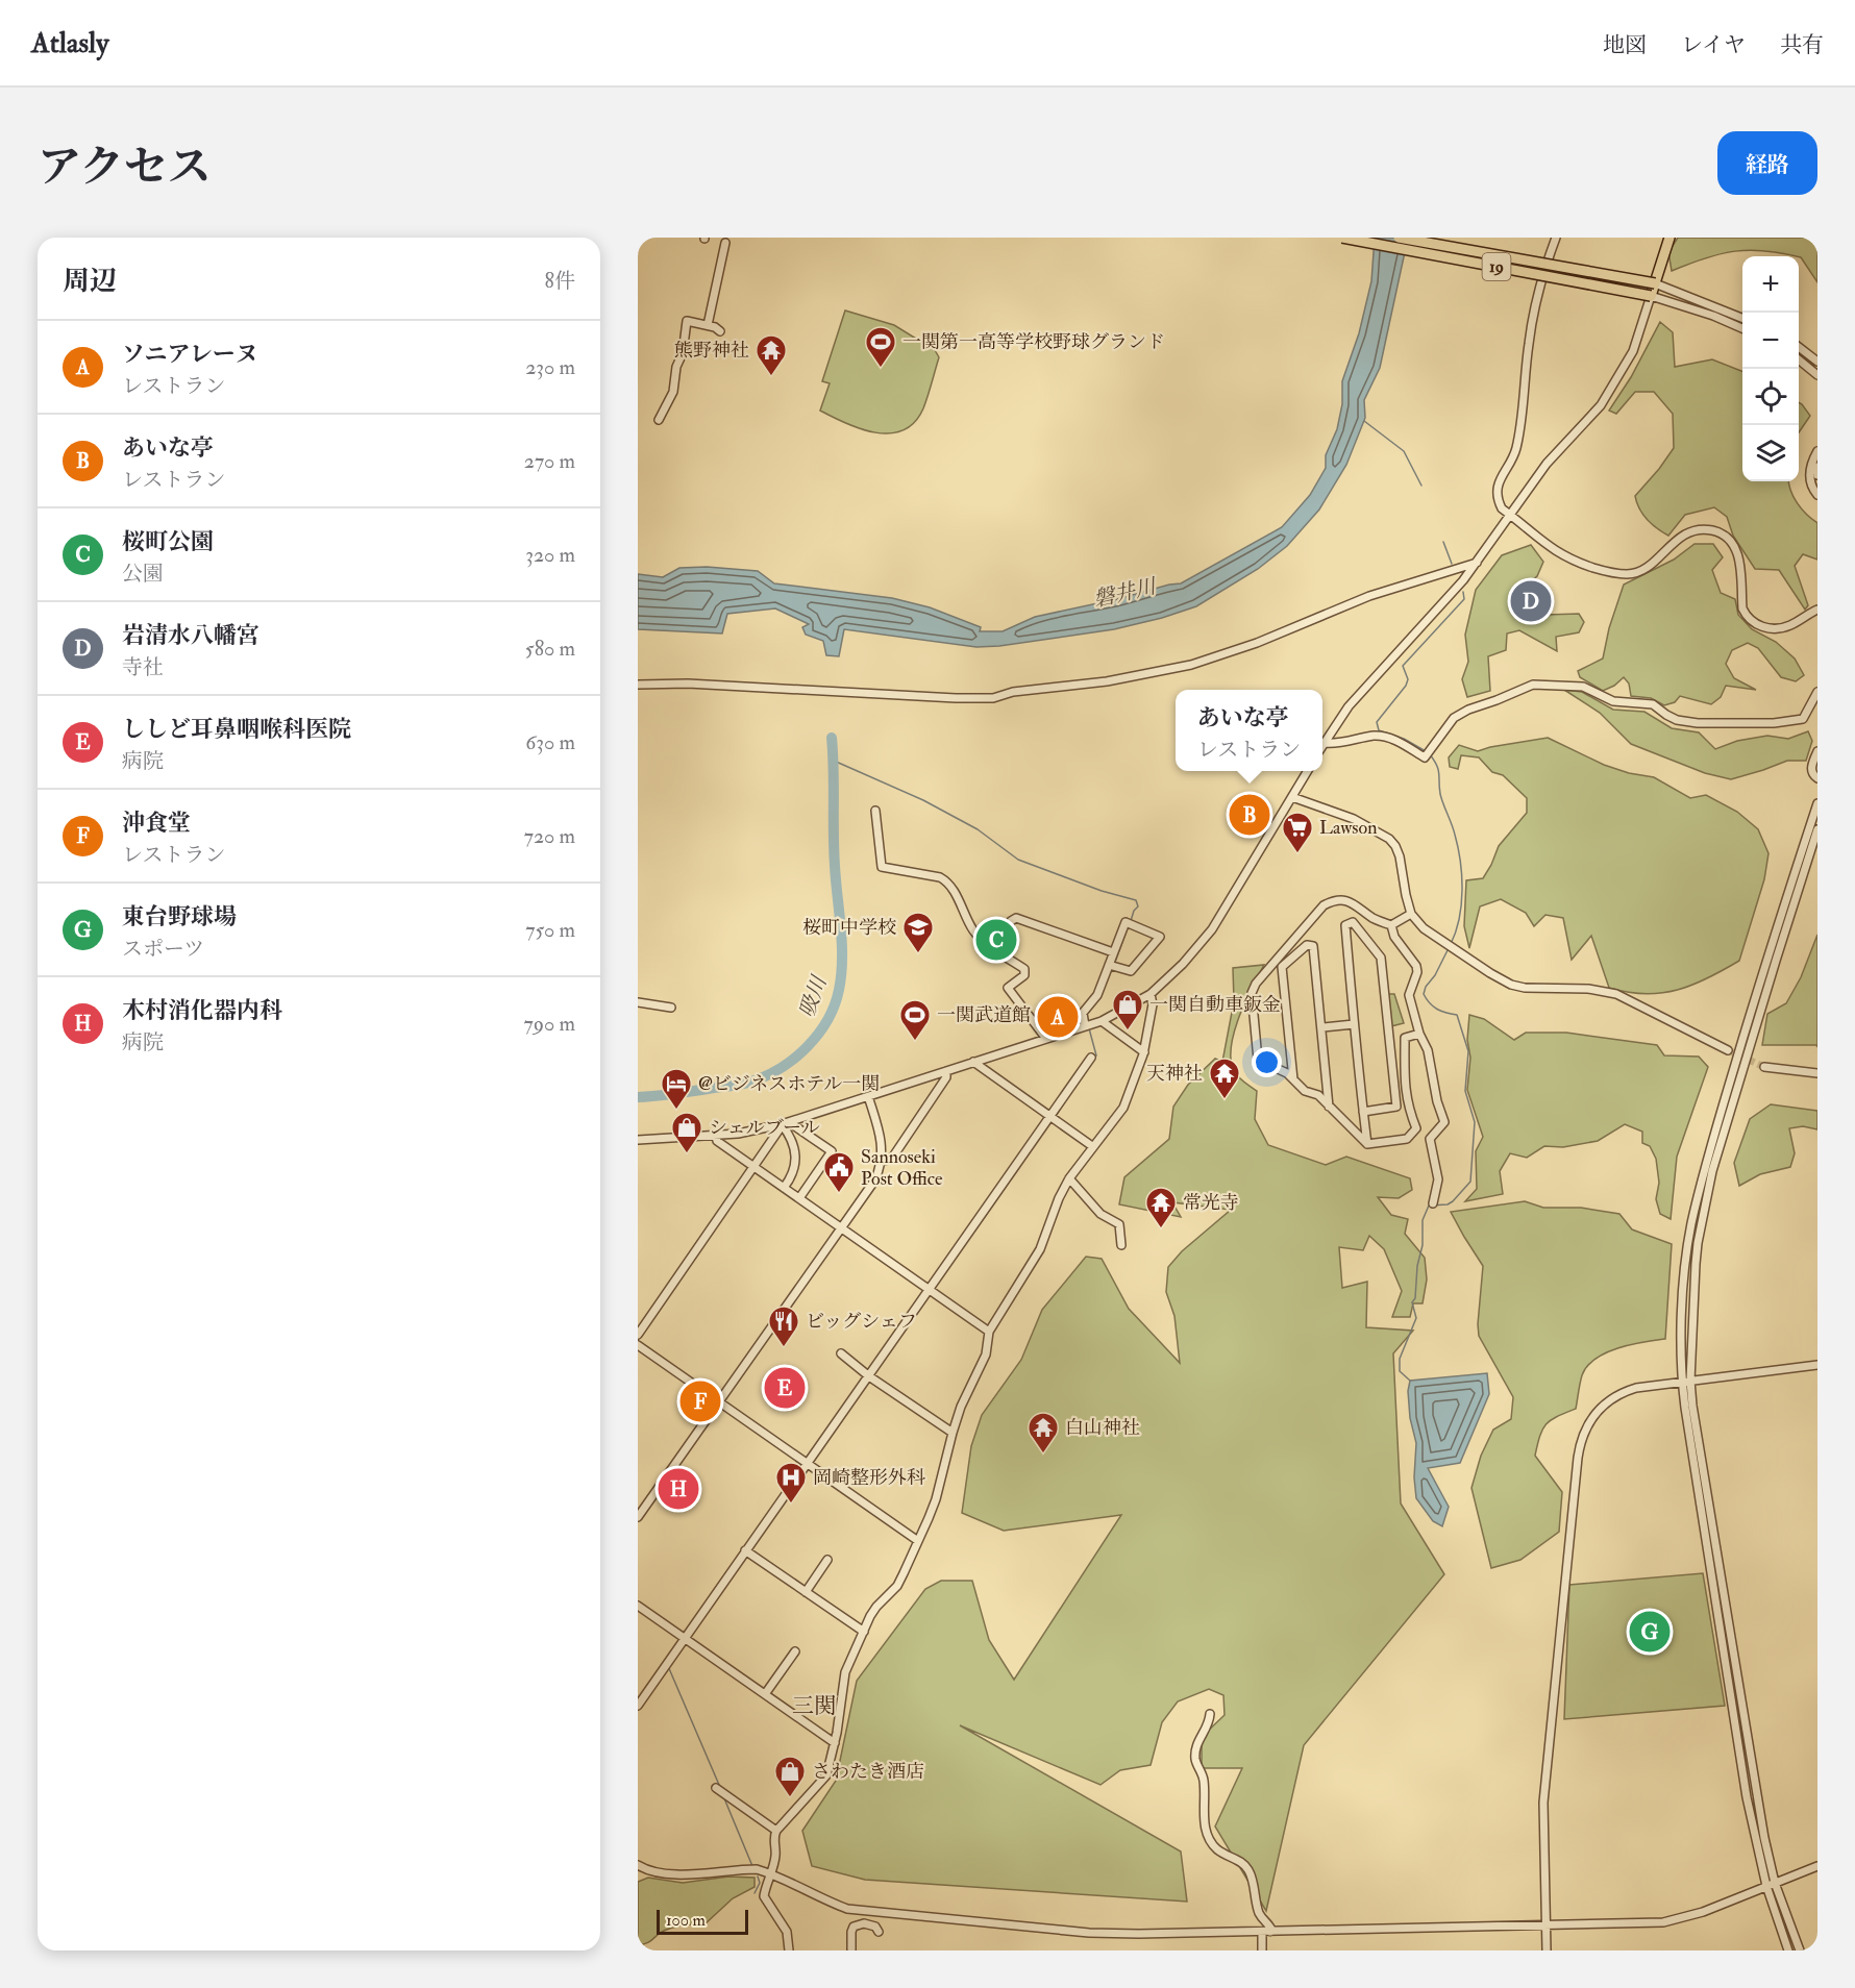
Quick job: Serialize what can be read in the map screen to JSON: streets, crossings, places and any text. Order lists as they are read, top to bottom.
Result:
{
  "streets": {
    "main road": ["19"]
  },
  "districts": ["三関"],
  "water": ["磐井川", "吸川"],
  "places": {
    "sports": ["一関第一高等学校野球グランド", "一関武道館"],
    "temple": [
      "熊野神社",
      "天神社",
      "常光寺",
      "白山神社"
    ],
    "supermarket": ["Lawson"],
    "school or university": ["桜町中学校"],
    "shop": ["一関自動車鈑金", "シェルブール", "さわたき酒店"],
    "hotel": ["@ビジネスホテル一関"],
    "public building": ["Sannoseki Post Office"],
    "restaurant": ["ビッグシェフ"],
    "hospital": ["岡崎整形外科"]
  },
  "scale_bar": "100 m",
  "page": {
    "header": "Atlasly",
    "nav": ["地図", "レイヤ", "共有"],
    "title": "アクセス",
    "buttons": "経路",
    "heading": ["周辺", "8件"],
    "map_buttons": ["+", "−"],
    "list": [
      {
        "mark": "A",
        "name": "ソニアレーヌ",
        "note": "レストラン",
        "value": "230 m"
      },
      {
        "mark": "B",
        "name": "あいな亭",
        "note": "レストラン",
        "value": "270 m"
      },
      {
        "mark": "C",
        "name": "桜町公園",
        "note": "公園",
        "value": "320 m"
      },
      {
        "mark": "D",
        "name": "岩清水八幡宮",
        "note": "寺社",
        "value": "580 m"
      },
      {
        "mark": "E",
        "name": "ししど耳鼻咽喉科医院",
        "note": "病院",
        "value": "630 m"
      },
      {
        "mark": "F",
        "name": "沖食堂",
        "note": "レストラン",
        "value": "720 m"
      },
      {
        "mark": "G",
        "name": "東台野球場",
        "note": "スポーツ",
        "value": "750 m"
      },
      {
        "mark": "H",
        "name": "木村消化器内科",
        "note": "病院",
        "value": "790 m"
      }
    ],
    "pins": [
      "D",
      "B",
      "C",
      "A",
      "E",
      "F",
      "H",
      "G"
    ],
    "popup": ["あいな亭", "レストラン"],
    "scale": "100 m"
  }
}
